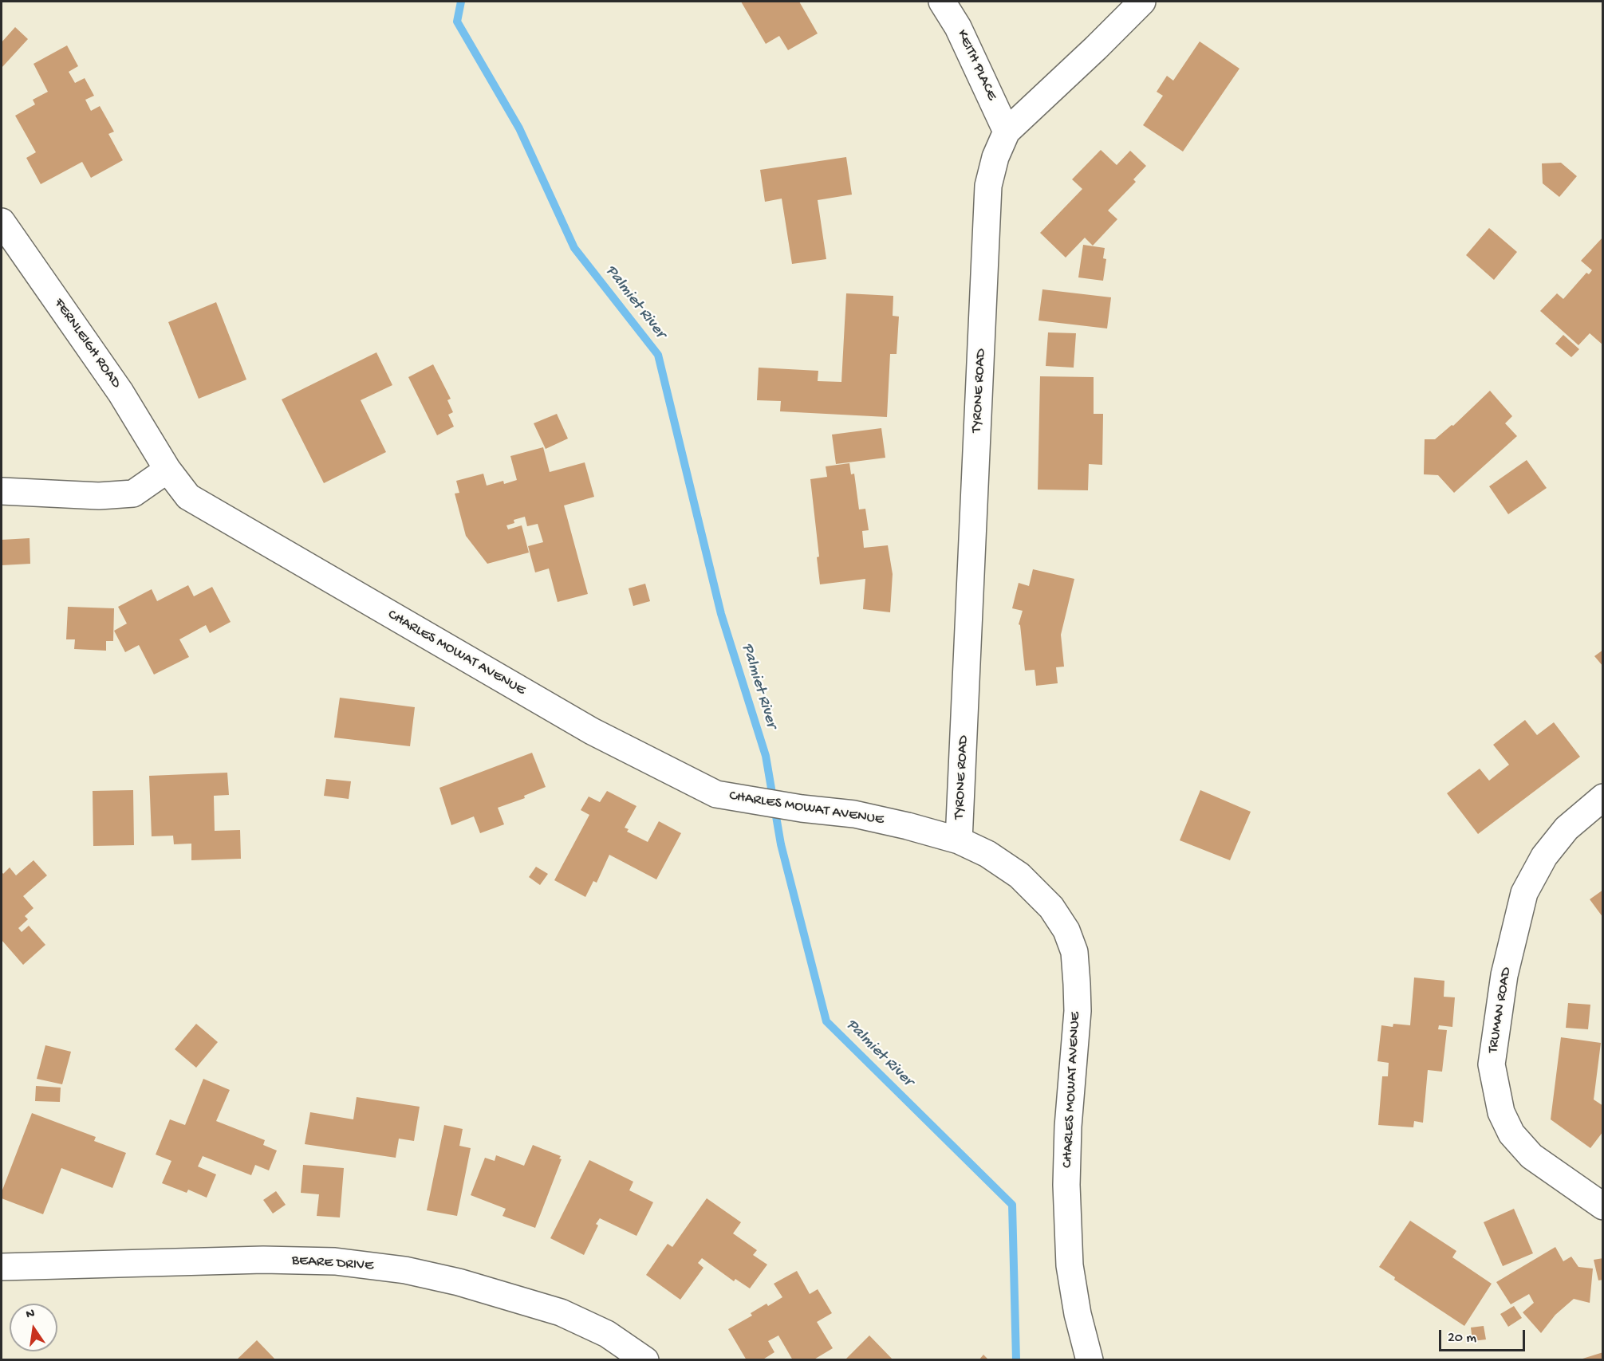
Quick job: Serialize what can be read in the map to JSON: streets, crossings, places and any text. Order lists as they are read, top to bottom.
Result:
{
  "streets": {
    "street": [
      "KEITH PLACE",
      "FERNLEIGH ROAD",
      "TYRONE ROAD",
      "CHARLES MOWAT AVENUE",
      "TRUMAN ROAD",
      "BEARE DRIVE"
    ]
  },
  "crossings": [
    ["KEITH PLACE", "TYRONE ROAD"],
    ["FERNLEIGH ROAD", "CHARLES MOWAT AVENUE"],
    ["TYRONE ROAD", "CHARLES MOWAT AVENUE"]
  ],
  "water": ["Palmiet River"],
  "scale_bar": "20 m",
  "north": "top"
}
